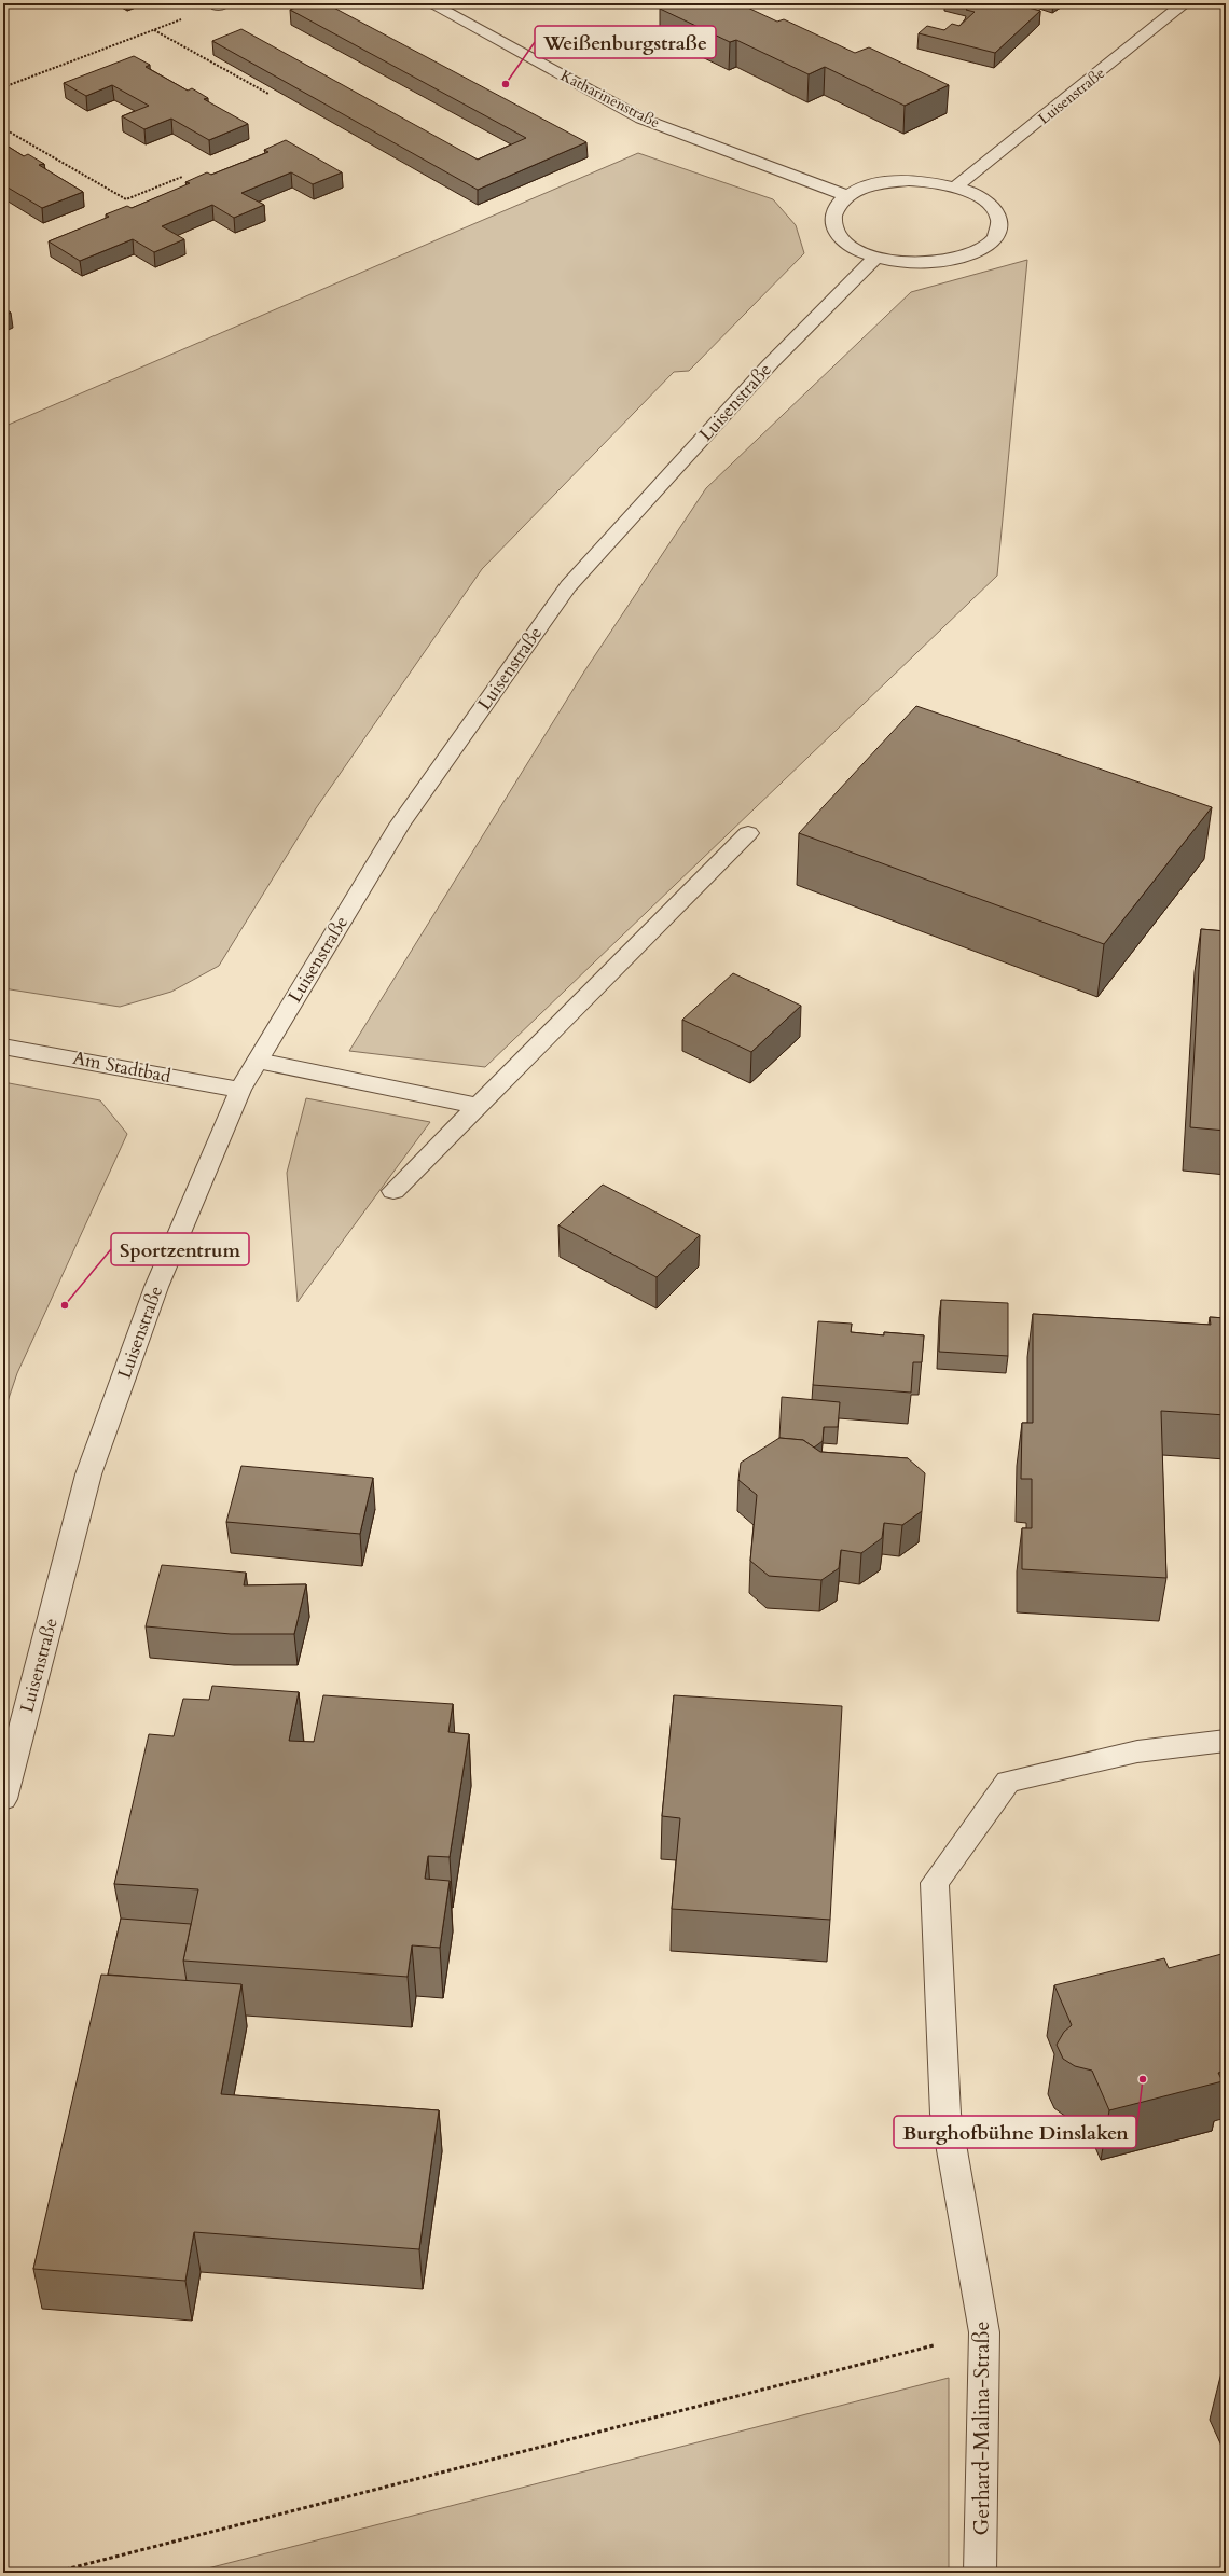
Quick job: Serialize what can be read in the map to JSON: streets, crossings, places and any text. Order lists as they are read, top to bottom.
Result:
{
  "streets": {
    "street": [
      "Luisenstraße",
      "Katharinenstraße",
      "Am Stadtbad",
      "Gerhard-Malina-Straße"
    ]
  },
  "crossings": [
    ["Luisenstraße", "Am Stadtbad"]
  ],
  "places": ["Weißenburgstraße", "Sportzentrum", "Burghofbühne Dinslaken"]
}
